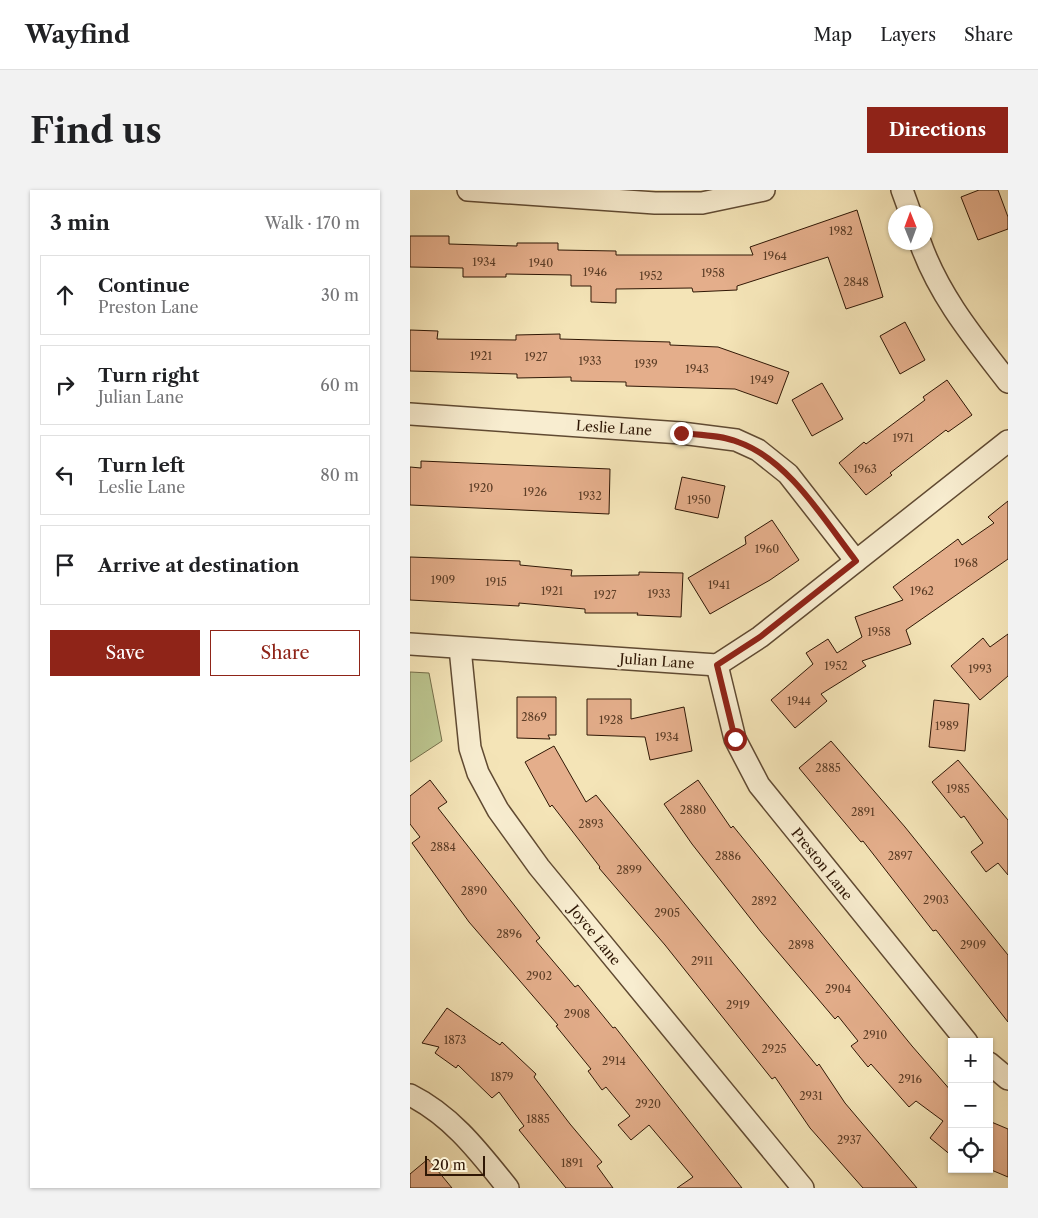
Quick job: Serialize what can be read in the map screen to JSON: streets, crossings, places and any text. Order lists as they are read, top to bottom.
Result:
{
  "streets": {
    "street": [
      "Leslie Lane",
      "Julian Lane",
      "Preston Lane",
      "Joyce Lane"
    ]
  },
  "crossings": [
    ["Julian Lane", "Preston Lane"],
    ["Julian Lane", "Joyce Lane"]
  ],
  "house_numbers": [
    "1982",
    "1964",
    "1934",
    "1940",
    "1946",
    "1958",
    "1952",
    "2848",
    "1921",
    "1927",
    "1933",
    "1939",
    "1943",
    "1949",
    "1971",
    "1963",
    "1920",
    "1926",
    "1932",
    "1950",
    "1960",
    "1968",
    "1909",
    "1915",
    "1941",
    "1921",
    "1962",
    "1933",
    "1927",
    "1958",
    "1952",
    "1993",
    "1944",
    "2869",
    "1928",
    "1989",
    "1934",
    "2885",
    "1985",
    "2880",
    "2891",
    "2893",
    "2884",
    "2886",
    "2897",
    "2899",
    "2890",
    "2903",
    "2892",
    "2905",
    "2896",
    "2898",
    "2909",
    "2911",
    "2902",
    "2904",
    "2919",
    "2908",
    "2910",
    "1873",
    "2925",
    "2914",
    "1879",
    "2916",
    "2931",
    "2920",
    "1885",
    "2937",
    "1891"
  ],
  "scale_bar": "20 m",
  "north": "top",
  "page": {
    "header": "Wayfind",
    "nav": ["Map", "Layers", "Share"],
    "buttons": [
      "Directions",
      ["Save", "Share"]
    ],
    "title": "Find us",
    "heading": ["3 min", "Walk · 170 m"],
    "list": [
      ["Continue", "Preston Lane", "30 m"],
      ["Turn right", "Julian Lane", "60 m"],
      ["Turn left", "Leslie Lane", "80 m"],
      "Arrive at destination"
    ],
    "map_buttons": ["+", "−"],
    "scale": "20 m"
  }
}
